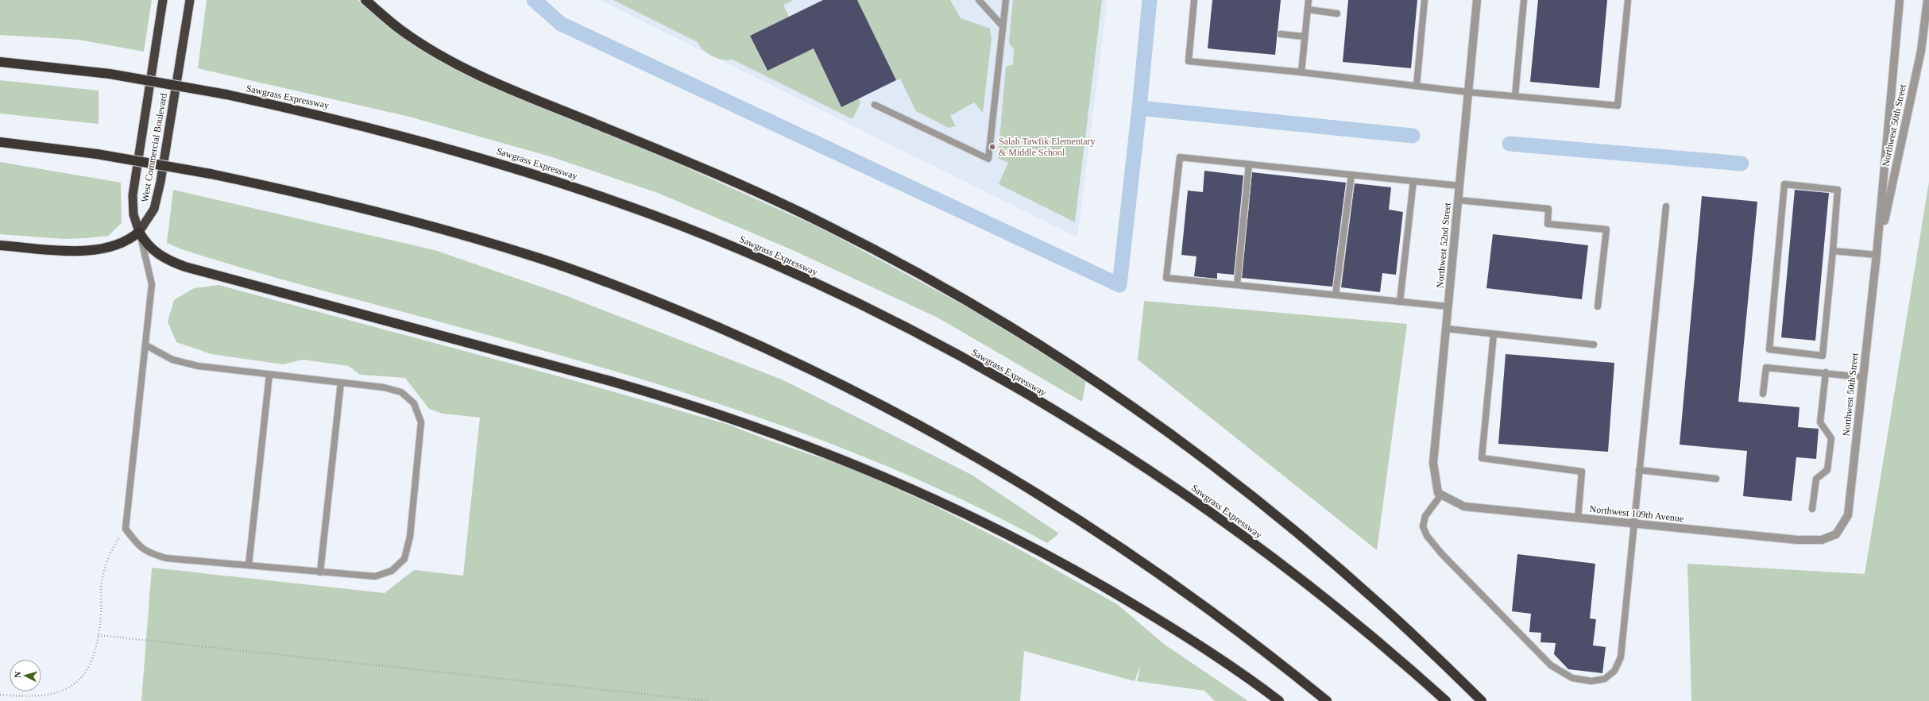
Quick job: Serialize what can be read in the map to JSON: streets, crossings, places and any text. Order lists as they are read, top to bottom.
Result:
{
  "streets": {
    "highway": ["Sawgrass Expressway", "West Commercial Boulevard"],
    "street": ["Northwest 50th Street", "Northwest 52nd Street", "Northwest 109th Avenue"]
  },
  "crossings": [
    ["Northwest 50th Street", "Northwest 109th Avenue"],
    ["Northwest 52nd Street", "Northwest 109th Avenue"]
  ],
  "places": ["Salah Tawfik Elementary & Middle School"],
  "north": "left"
}
